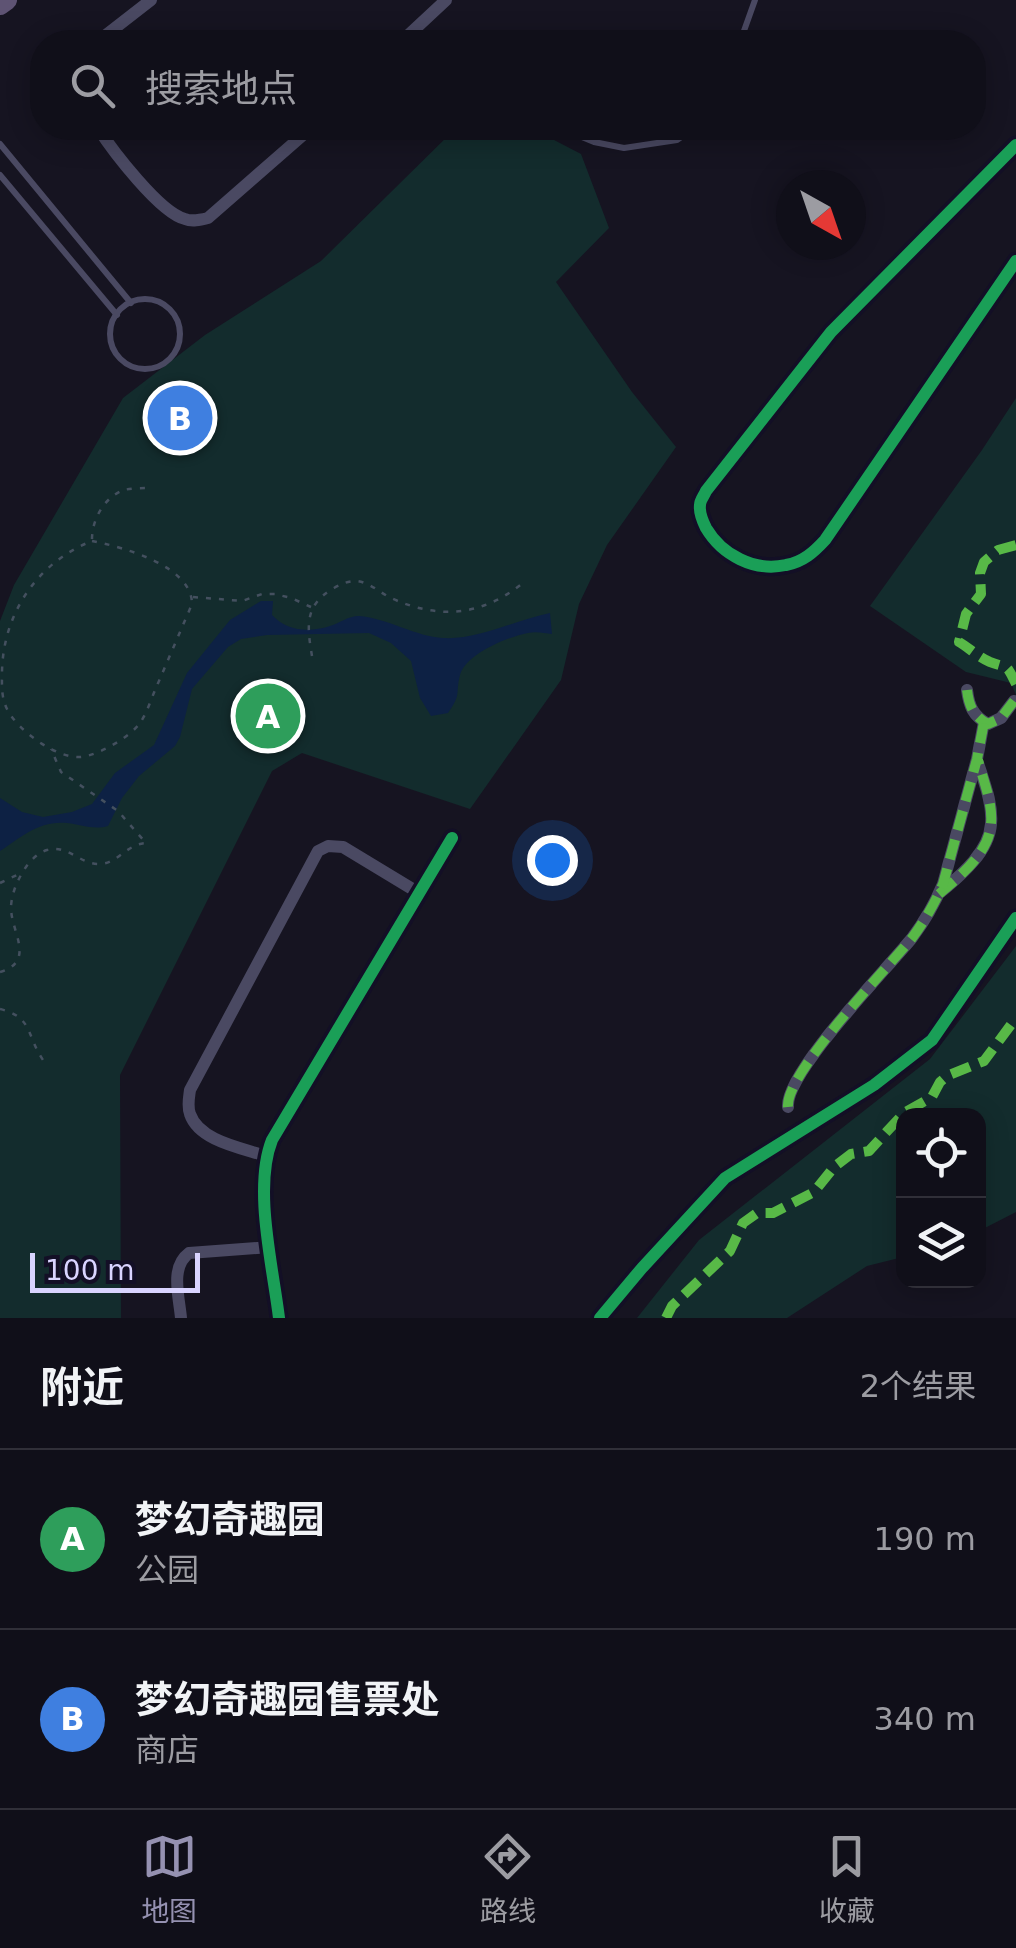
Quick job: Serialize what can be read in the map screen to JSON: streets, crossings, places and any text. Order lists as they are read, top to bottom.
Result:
{
  "scale_bar": "100 m",
  "north": "bottom right",
  "page": {
    "search": "搜索地点",
    "pins": ["B", "A"],
    "scale": "100 m",
    "heading": ["附近", "2个结果"],
    "list": [
      {
        "mark": "A",
        "name": "梦幻奇趣园",
        "note": "公园",
        "value": "190 m"
      },
      {
        "mark": "B",
        "name": "梦幻奇趣园售票处",
        "note": "商店",
        "value": "340 m"
      }
    ],
    "nav": ["地图", "路线", "收藏"]
  }
}
